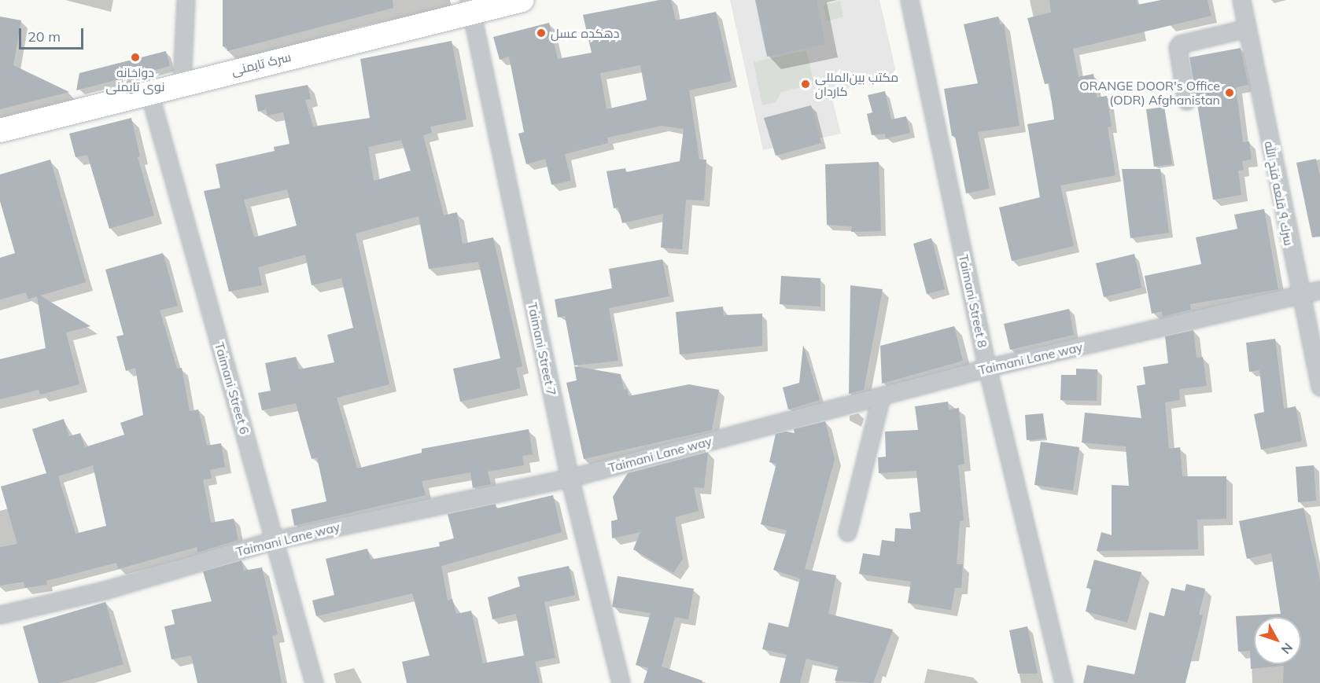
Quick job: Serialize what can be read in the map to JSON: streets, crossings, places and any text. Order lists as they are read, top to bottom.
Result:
{
  "streets": {
    "main road": ["سرک تایمنی"],
    "street": [
      "سرك ٩ قلعه فتح الله",
      "Taimani Street 8",
      "Taimani Street 7",
      "Taimani Lane way",
      "Taimani Street 6"
    ]
  },
  "crossings": [
    ["سرک تایمنی", "Taimani Street 7"],
    ["سرک تایمنی", "Taimani Street 6"],
    ["سرك ٩ قلعه فتح الله", "Taimani Lane way"],
    ["Taimani Street 8", "Taimani Lane way"],
    ["Taimani Street 7", "Taimani Lane way"],
    ["Taimani Lane way", "Taimani Street 6"]
  ],
  "places": [
    "دهکده عسل",
    "دواخانه نوی تایمنی",
    "مکتب بین‌المللی کاردان",
    "ORANGE DOOR's Office (ODR) Afghanistan"
  ],
  "scale_bar": "20 m",
  "north": "bottom right"
}
